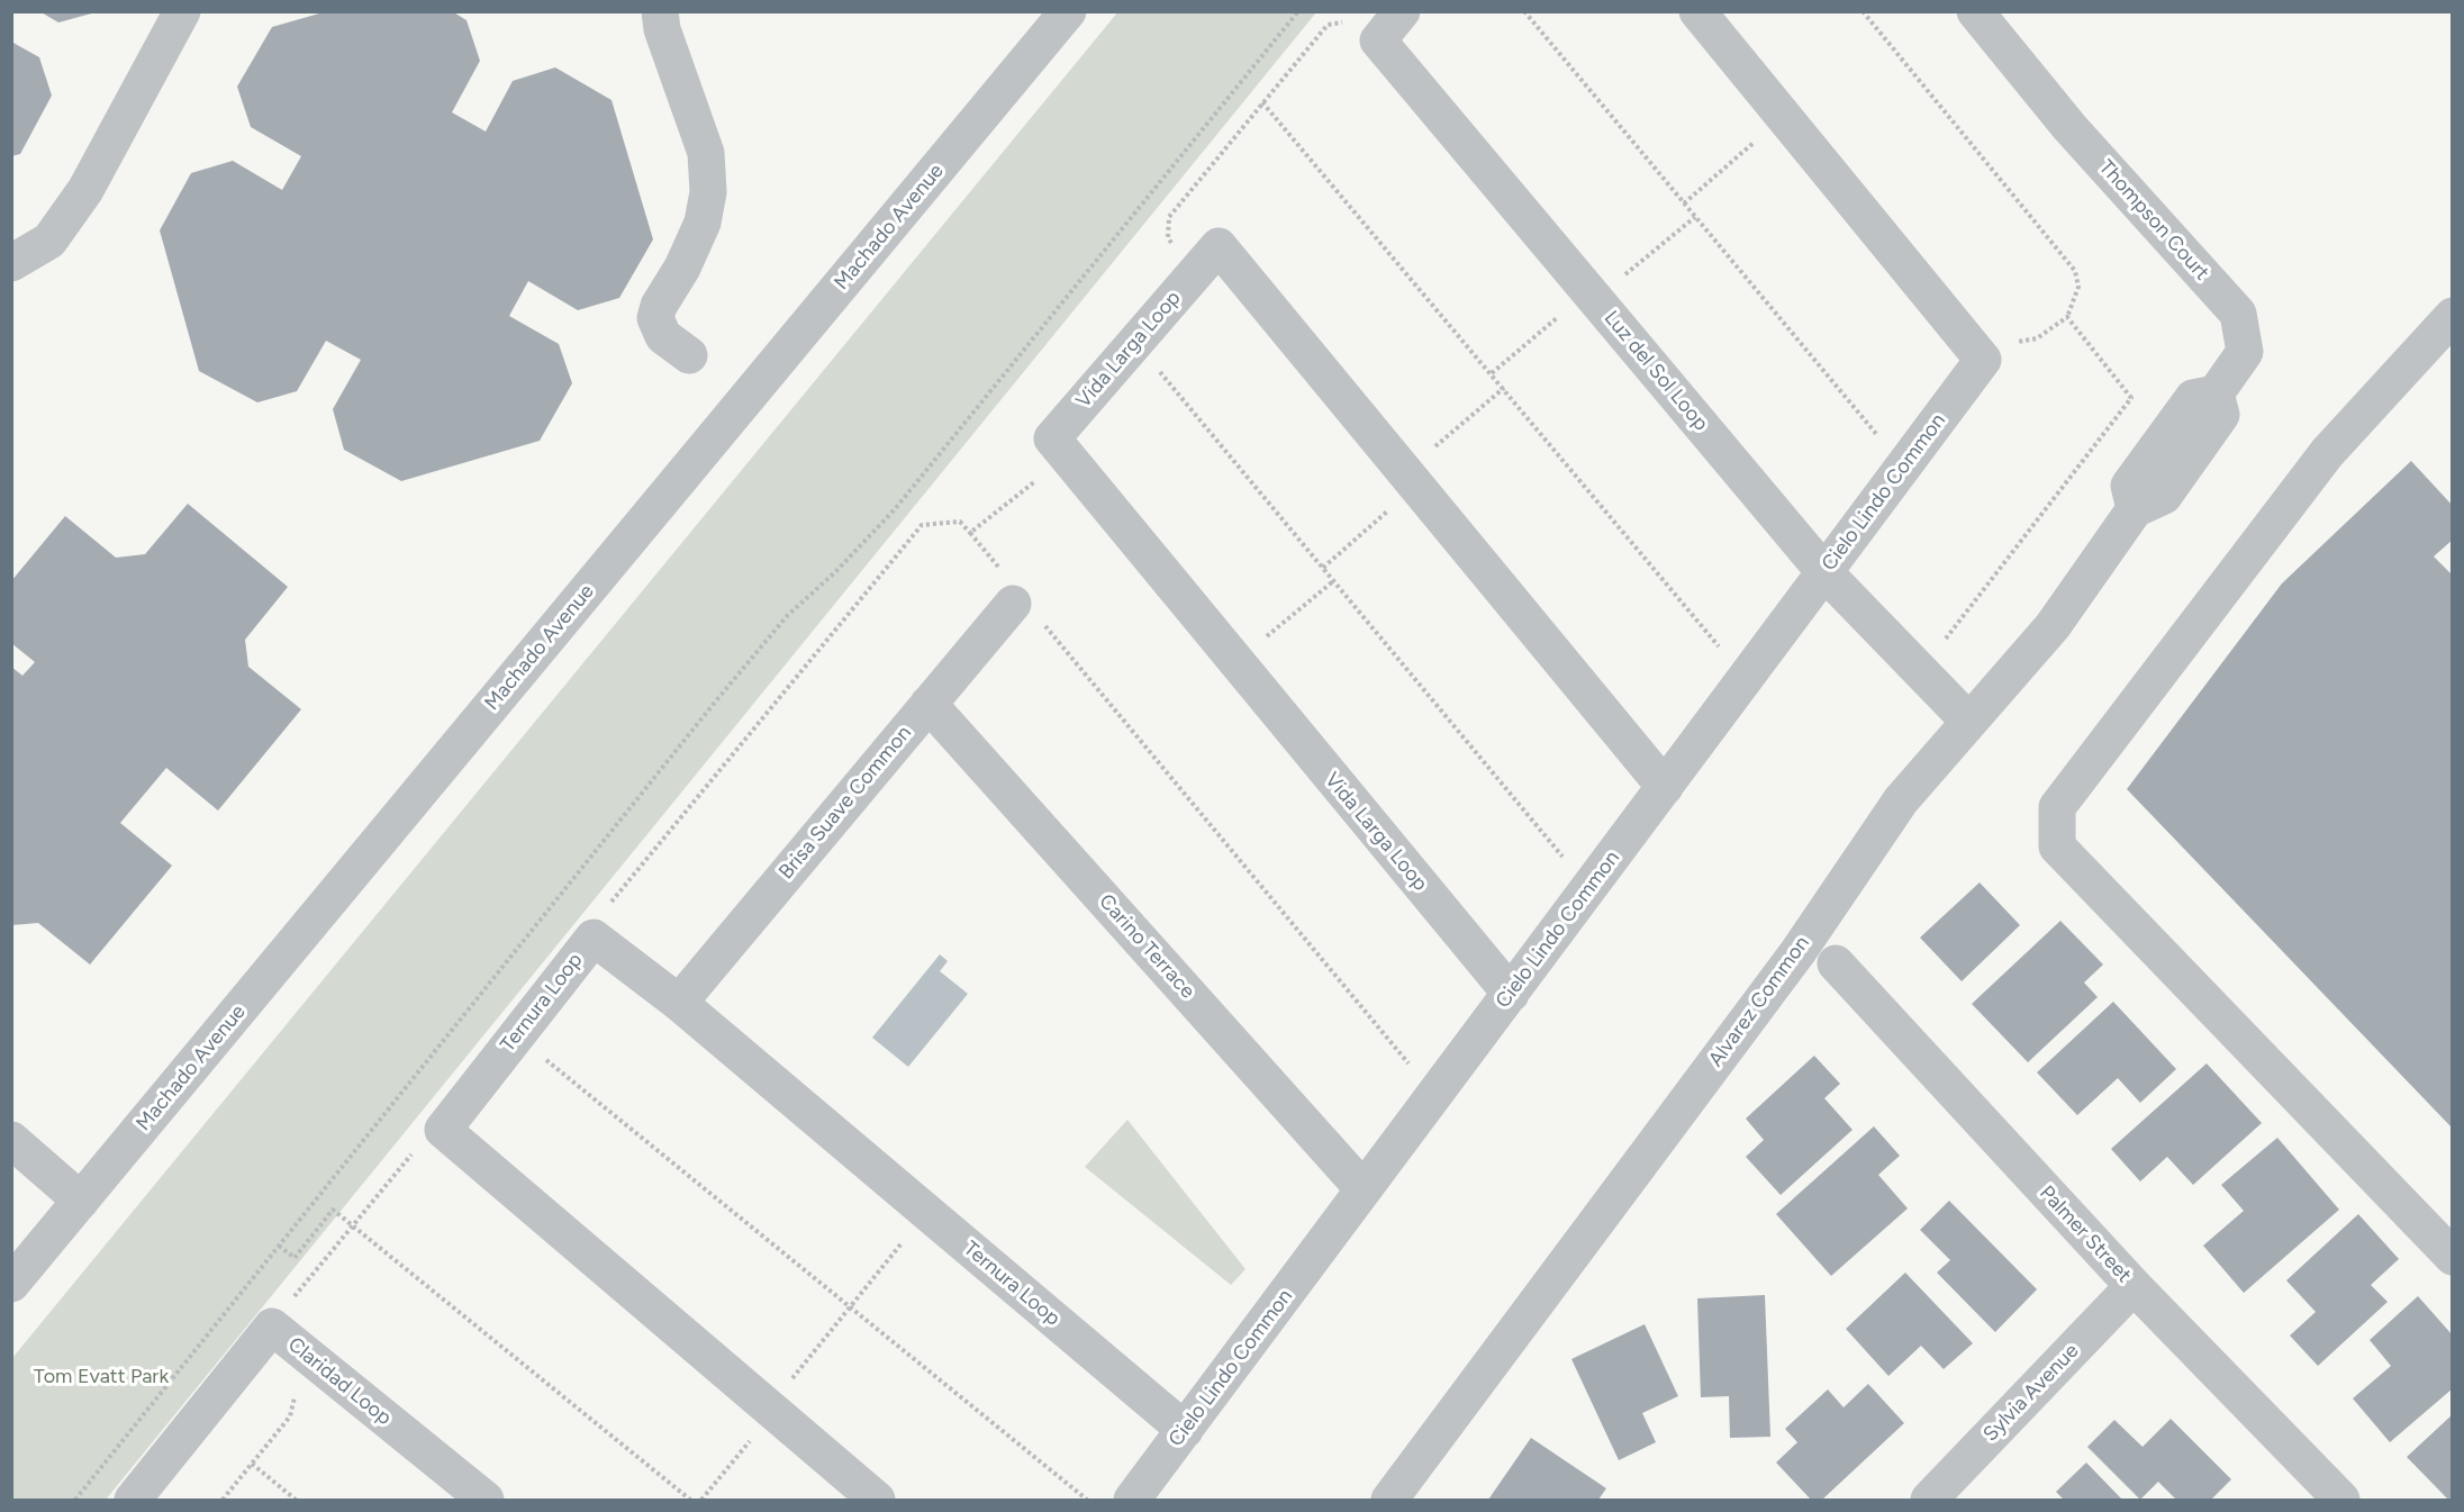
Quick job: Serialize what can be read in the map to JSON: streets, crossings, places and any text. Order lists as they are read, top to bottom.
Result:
{
  "streets": {
    "street": [
      "Thompson Court",
      "Machado Avenue",
      "Vida Larga Loop",
      "Luz del Sol Loop",
      "Cielo Lindo Common",
      "Brisa Suave Common",
      "Carino Terrace",
      "Alvarez Common",
      "Ternura Loop",
      "Palmer Street",
      "Claridad Loop",
      "Sylvia Avenue"
    ]
  },
  "crossings": [
    ["Thompson Court", "Alvarez Common"],
    ["Vida Larga Loop", "Cielo Lindo Common"],
    ["Luz del Sol Loop", "Cielo Lindo Common"],
    ["Luz del Sol Loop", "Alvarez Common"],
    ["Cielo Lindo Common", "Carino Terrace"],
    ["Cielo Lindo Common", "Ternura Loop"],
    ["Brisa Suave Common", "Carino Terrace"],
    ["Brisa Suave Common", "Ternura Loop"],
    ["Palmer Street", "Sylvia Avenue"]
  ],
  "parks": ["Tom Evatt Park"]
}
